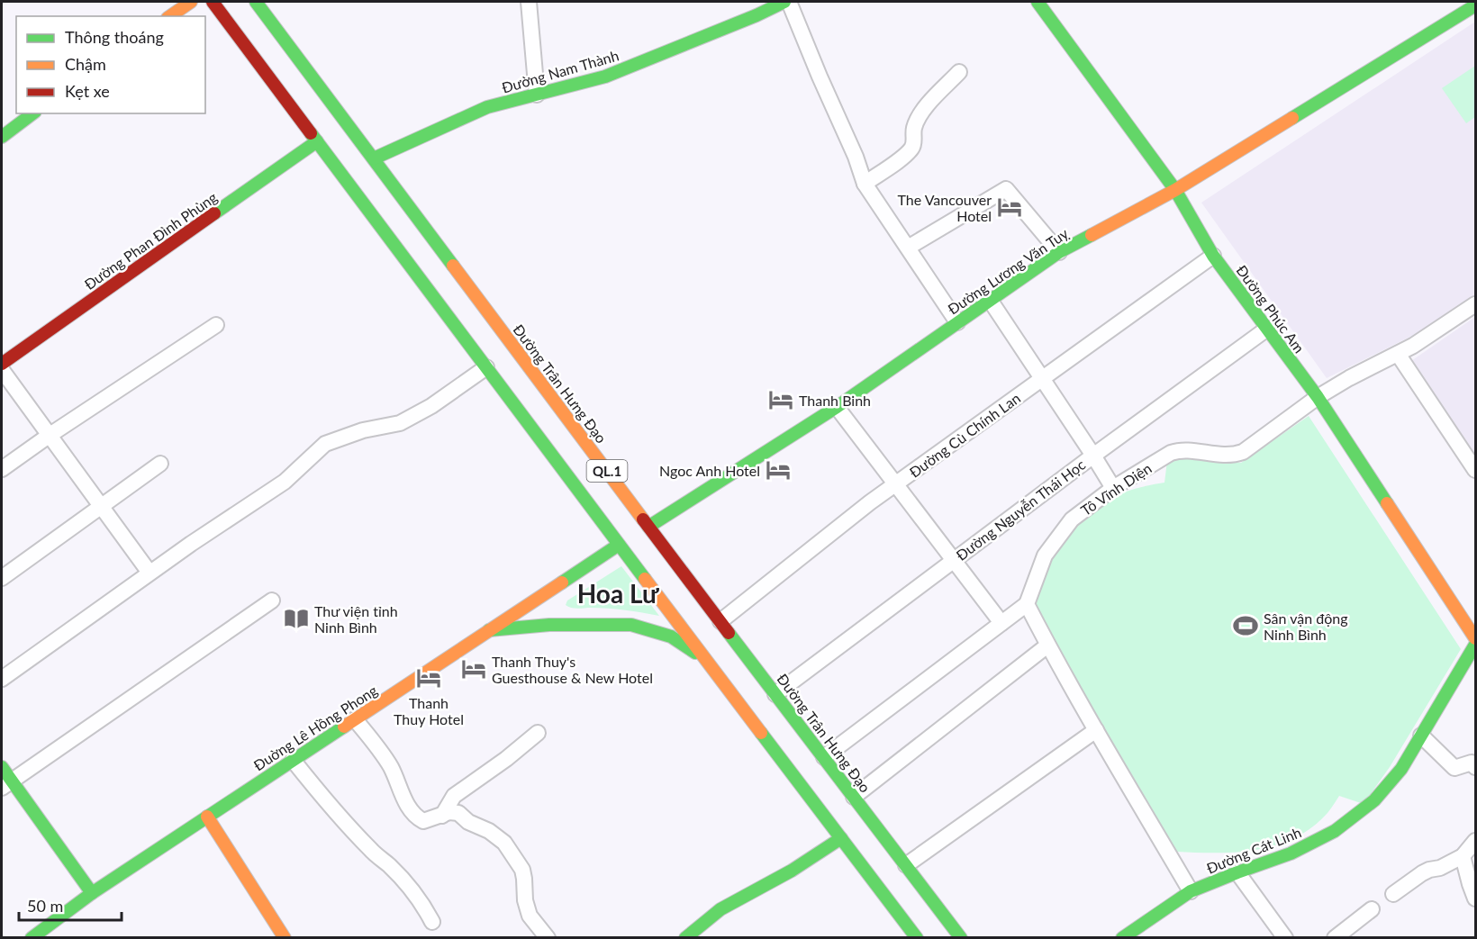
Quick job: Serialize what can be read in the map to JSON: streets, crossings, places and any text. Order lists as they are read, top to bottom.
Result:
{
  "streets": {
    "main road": [
      "Đường Nam Thành",
      "Đường Phan Đình Phùng",
      "Đường Lương Văn Tuỵ",
      "Đường Phúc Am",
      "Đường Trân Hưng Đạo",
      "QL.1",
      "Đuờng Lê Hồng Phong",
      "Đường Cát Linh"
    ],
    "street": ["Đường Cù Chính Lan", "Tô Vĩnh Diện", "Đường Nguyễn Thái Học"]
  },
  "crossings": [
    ["Đường Nam Thành", "Đường Trân Hưng Đạo"],
    ["Đường Phan Đình Phùng", "QL.1"],
    ["Đường Lương Văn Tuỵ", "Đường Phúc Am"],
    ["Đường Lương Văn Tuỵ", "Đường Trân Hưng Đạo"],
    ["Đường Phúc Am", "Đường Cù Chính Lan"],
    ["Đường Phúc Am", "Tô Vĩnh Diện"],
    ["Đường Phúc Am", "Đường Nguyễn Thái Học"],
    ["Đường Trân Hưng Đạo", "Đường Cù Chính Lan"],
    ["Đường Trân Hưng Đạo", "Đường Nguyễn Thái Học"],
    ["QL.1", "Đuờng Lê Hồng Phong"]
  ],
  "districts": ["Hoa Lư"],
  "places": {
    "hotel": [
      "The Vancouver Hotel",
      "Thanh Binh",
      "Ngoc Anh Hotel",
      "Thanh Thuy's Guesthouse & New Hotel",
      "Thanh Thuy Hotel"
    ],
    "library": ["Thư viện tỉnh Ninh Bình"],
    "sports": ["Sân vận động Ninh Bình"]
  },
  "legend": ["Thông thoáng", "Chậm", "Kẹt xe"],
  "scale_bar": "50 m"
}
